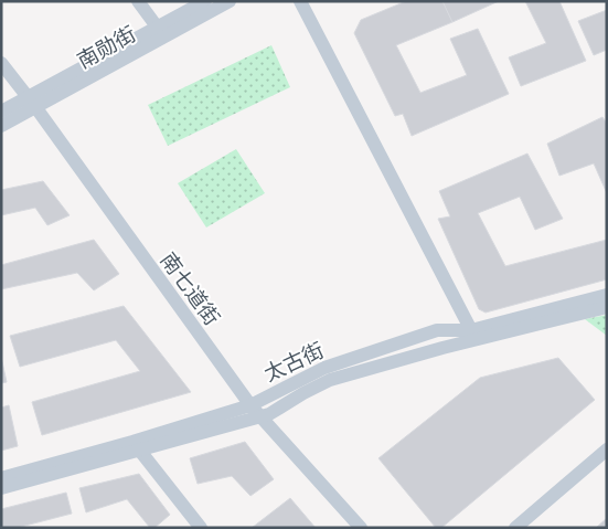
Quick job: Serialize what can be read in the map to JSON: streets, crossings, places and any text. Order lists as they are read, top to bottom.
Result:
{
  "streets": {
    "main road": ["南勋街", "南七道街", "太古街"]
  },
  "crossings": [
    ["南勋街", "南七道街"],
    ["南七道街", "太古街"]
  ]
}
